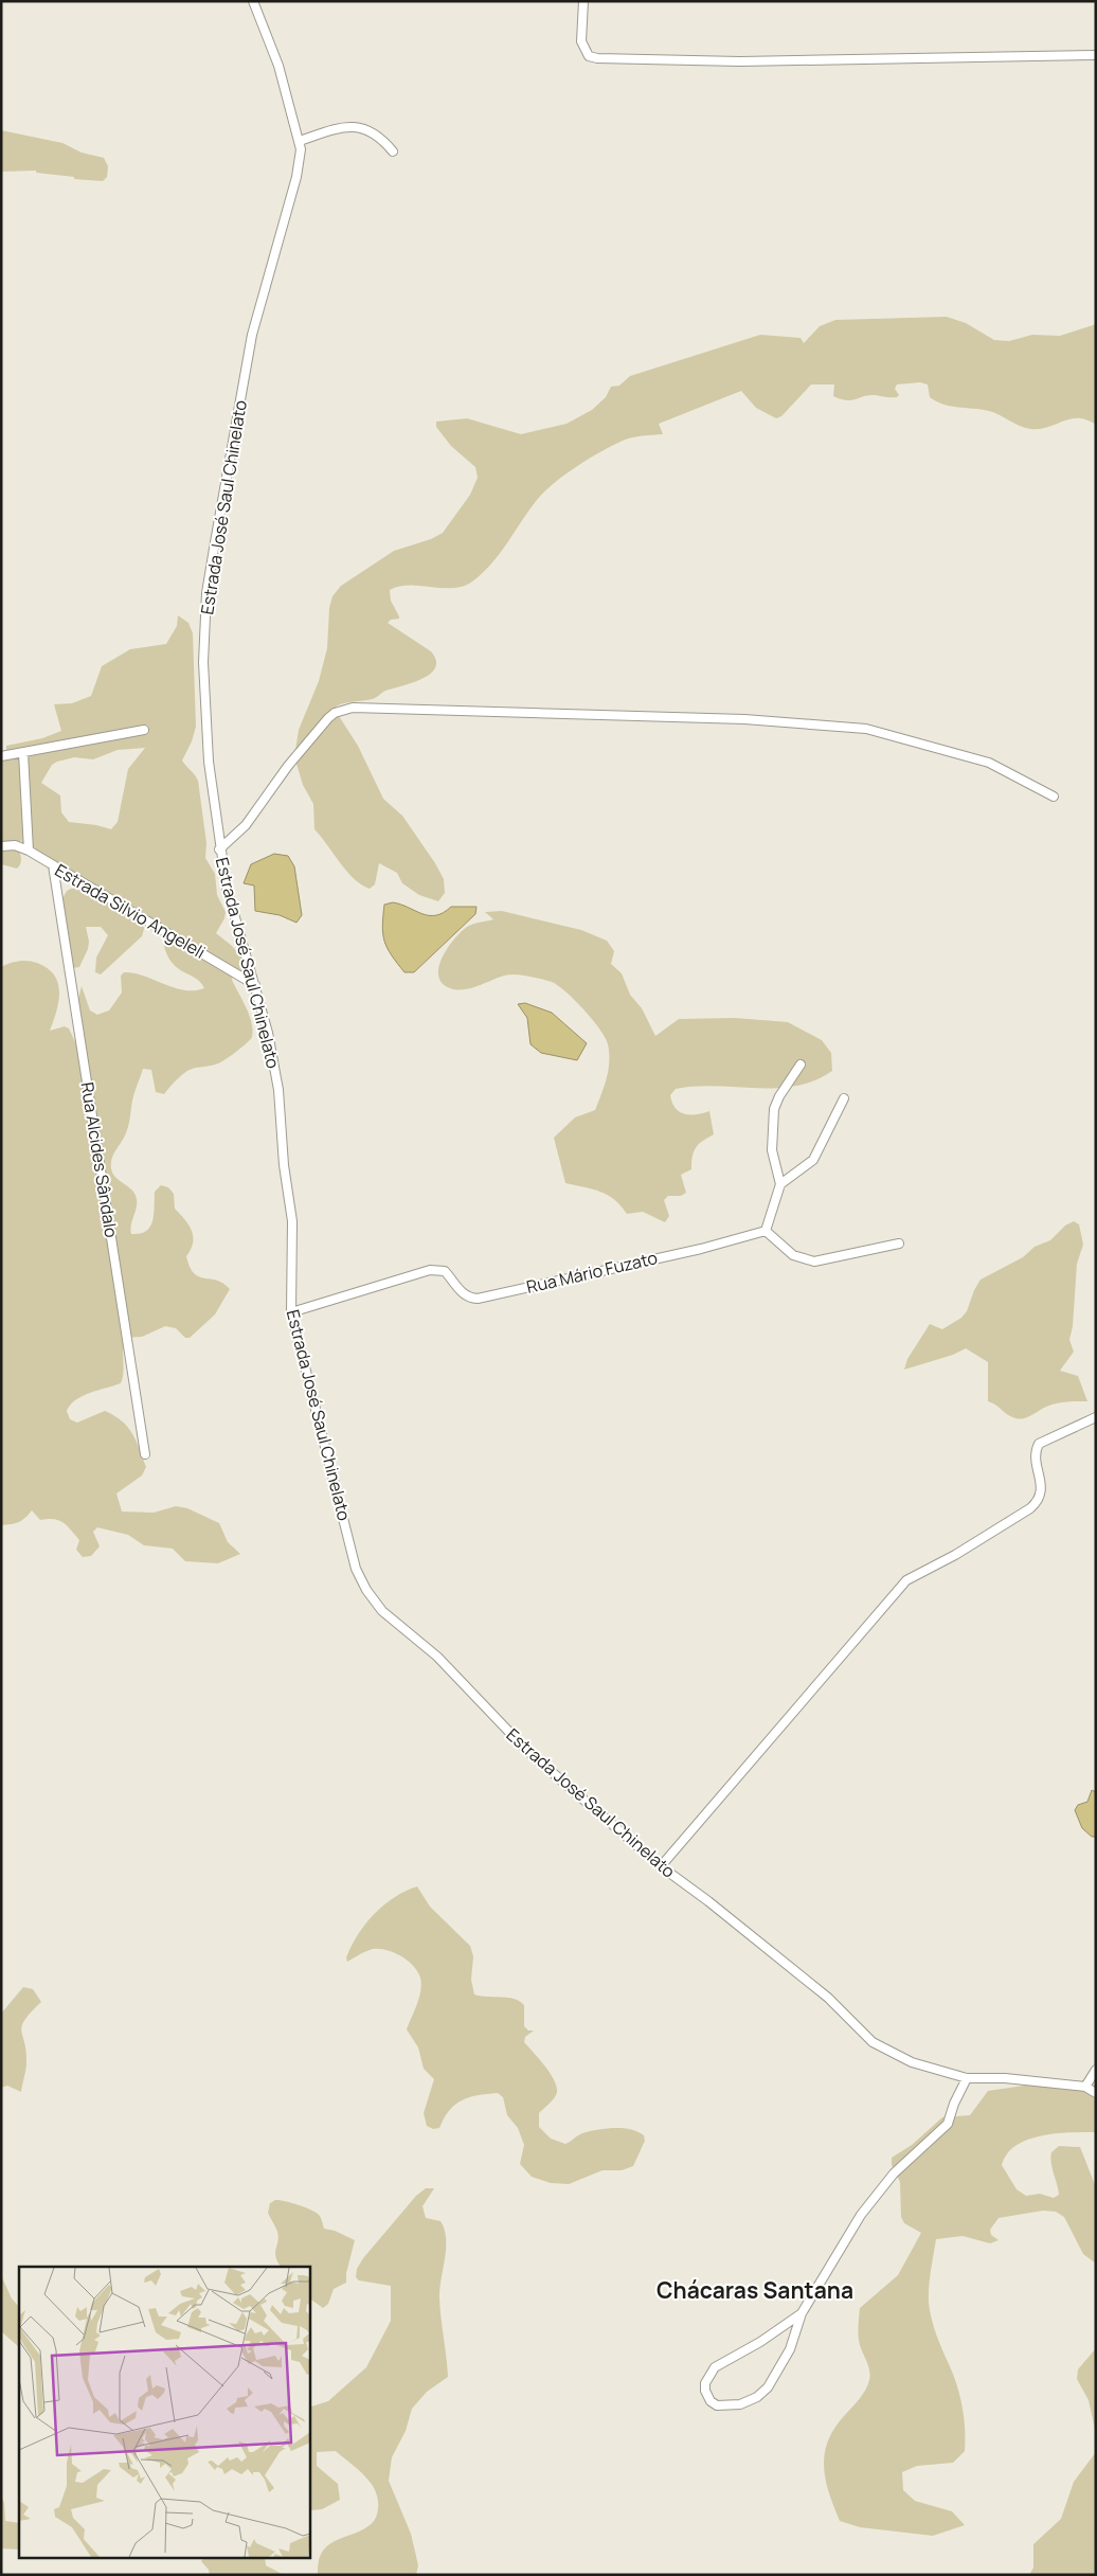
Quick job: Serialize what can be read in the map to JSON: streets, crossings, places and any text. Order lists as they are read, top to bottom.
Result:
{
  "streets": {
    "street": [
      "Estrada José Saul Chinelato",
      "Estrada Silvio Angeleli",
      "Rua Alcides Sândalo",
      "Rua Mário Fuzato"
    ]
  },
  "crossings": [
    ["Estrada José Saul Chinelato", "Estrada Silvio Angeleli"],
    ["Estrada José Saul Chinelato", "Rua Mário Fuzato"],
    ["Estrada Silvio Angeleli", "Rua Alcides Sândalo"]
  ],
  "districts": ["Chácaras Santana"]
}
